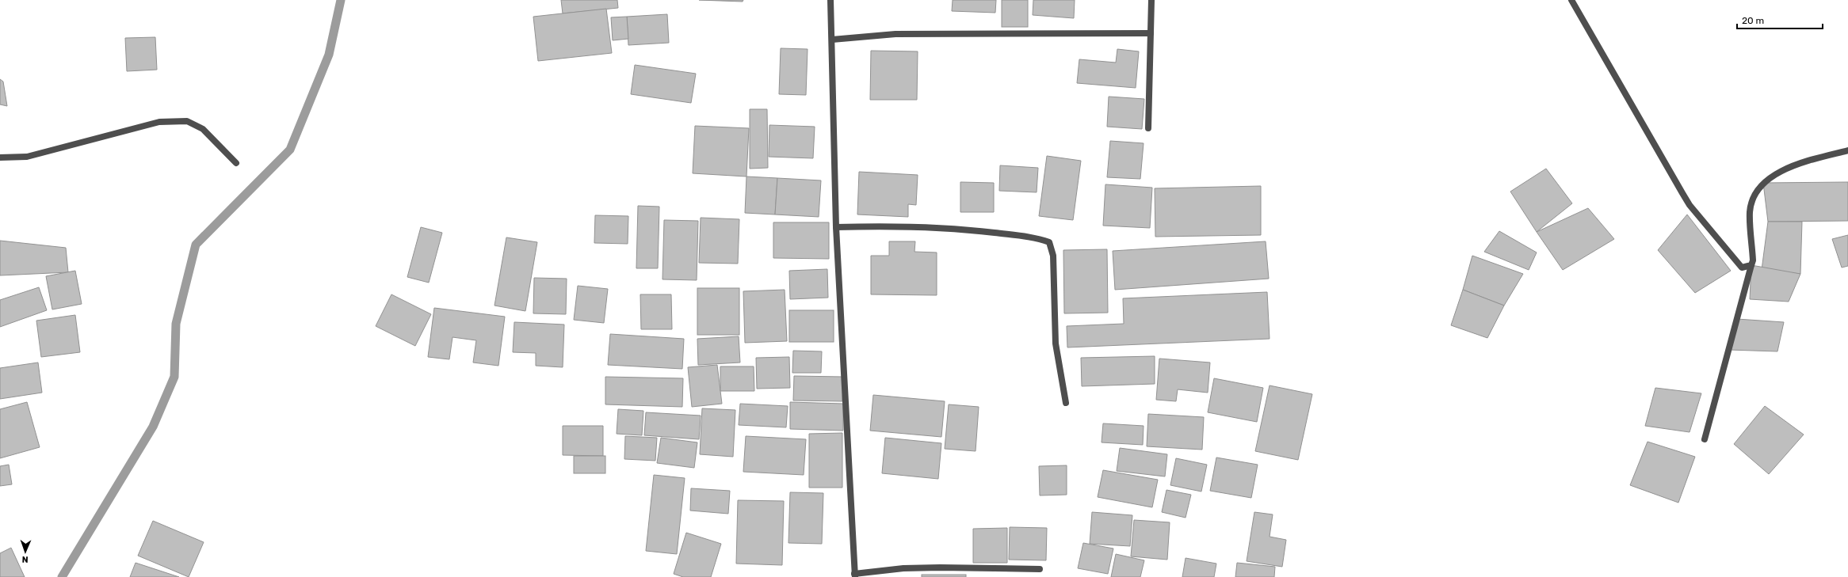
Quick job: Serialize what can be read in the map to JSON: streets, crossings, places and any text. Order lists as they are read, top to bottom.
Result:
{
  "scale_bar": "20 m",
  "north": "bottom"
}
